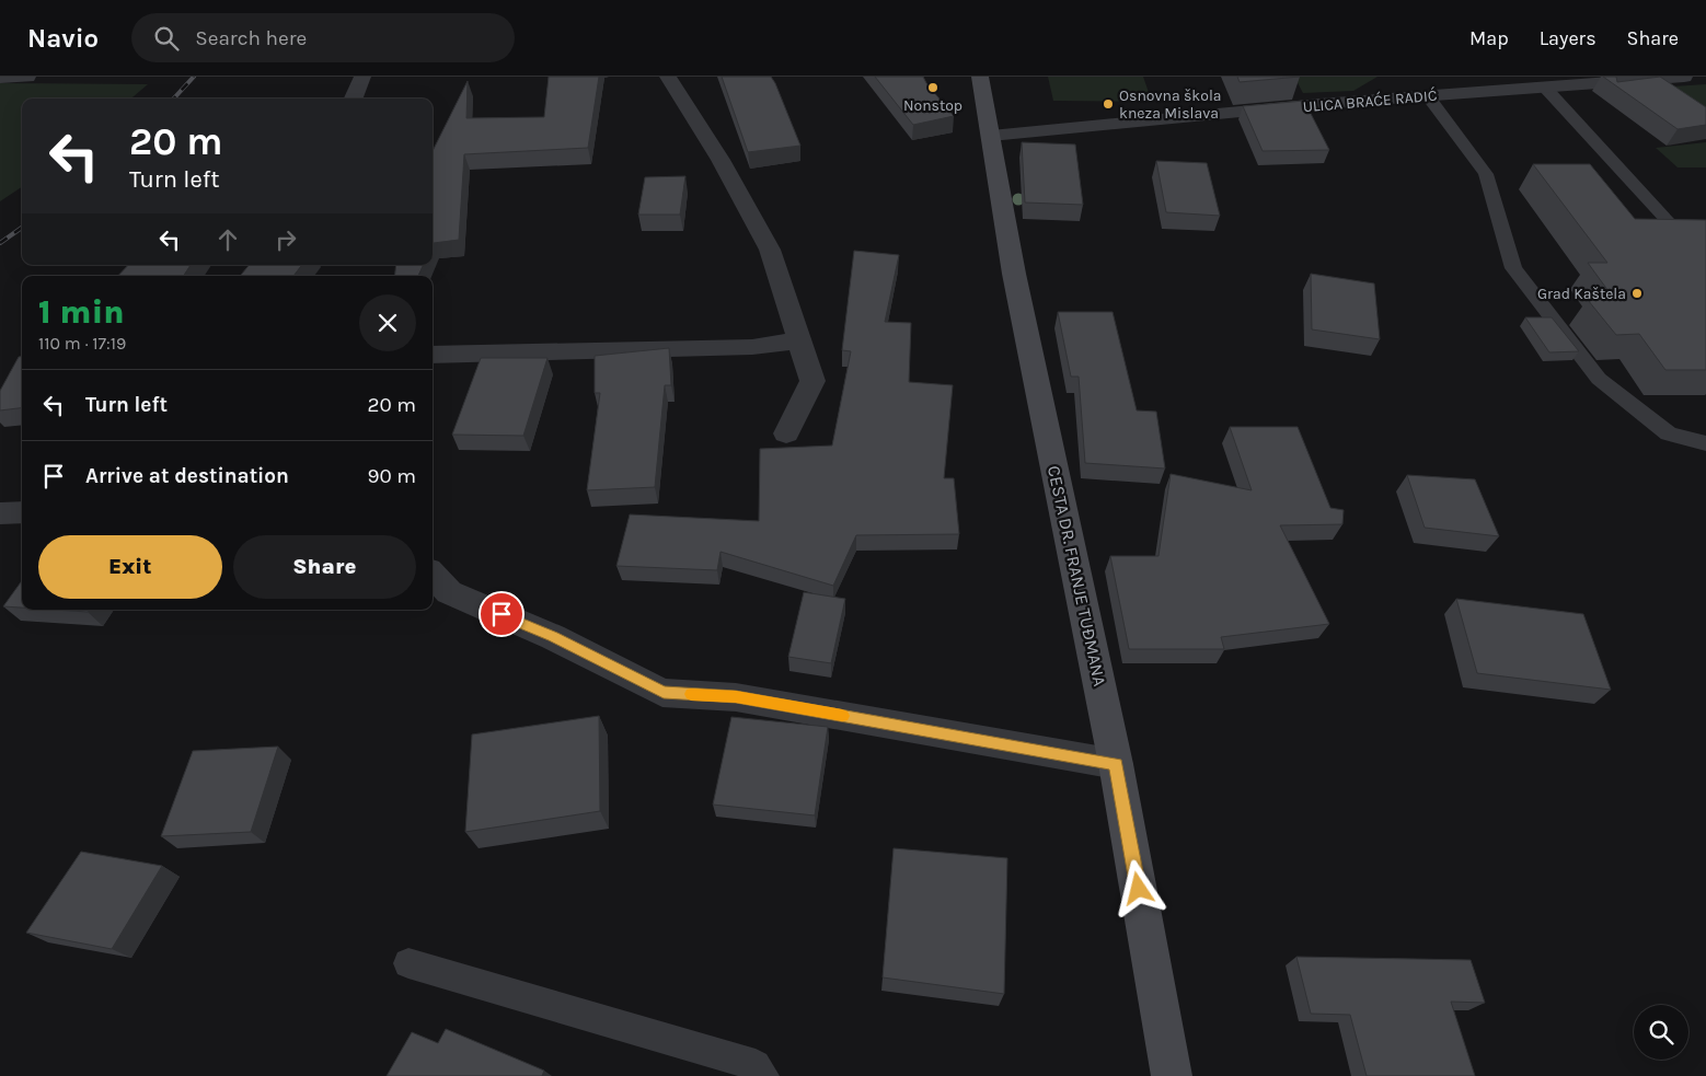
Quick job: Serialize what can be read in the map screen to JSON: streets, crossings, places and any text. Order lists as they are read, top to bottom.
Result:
{
  "streets": {
    "main road": ["CESTA DR. FRANJE TUĐMANA"],
    "street": ["ULICA BRAĆE RADIĆ"]
  },
  "crossings": [
    ["ULICA BRAĆE RADIĆ", "CESTA DR. FRANJE TUĐMANA"]
  ],
  "places": ["Nonstop", "Osnovna škola kneza Mislava", "Grad Kaštela"],
  "page": {
    "header": "Navio",
    "search": "Search here",
    "nav": ["Map", "Layers", "Share"],
    "turn": ["20 m", "Turn left"],
    "heading": ["1 min", "110 m · 17:19"],
    "list": [
      {
        "name": "Turn left",
        "value": "20 m"
      },
      {
        "name": "Arrive at destination",
        "value": "90 m"
      }
    ],
    "buttons": ["Exit", "Share"]
  }
}
